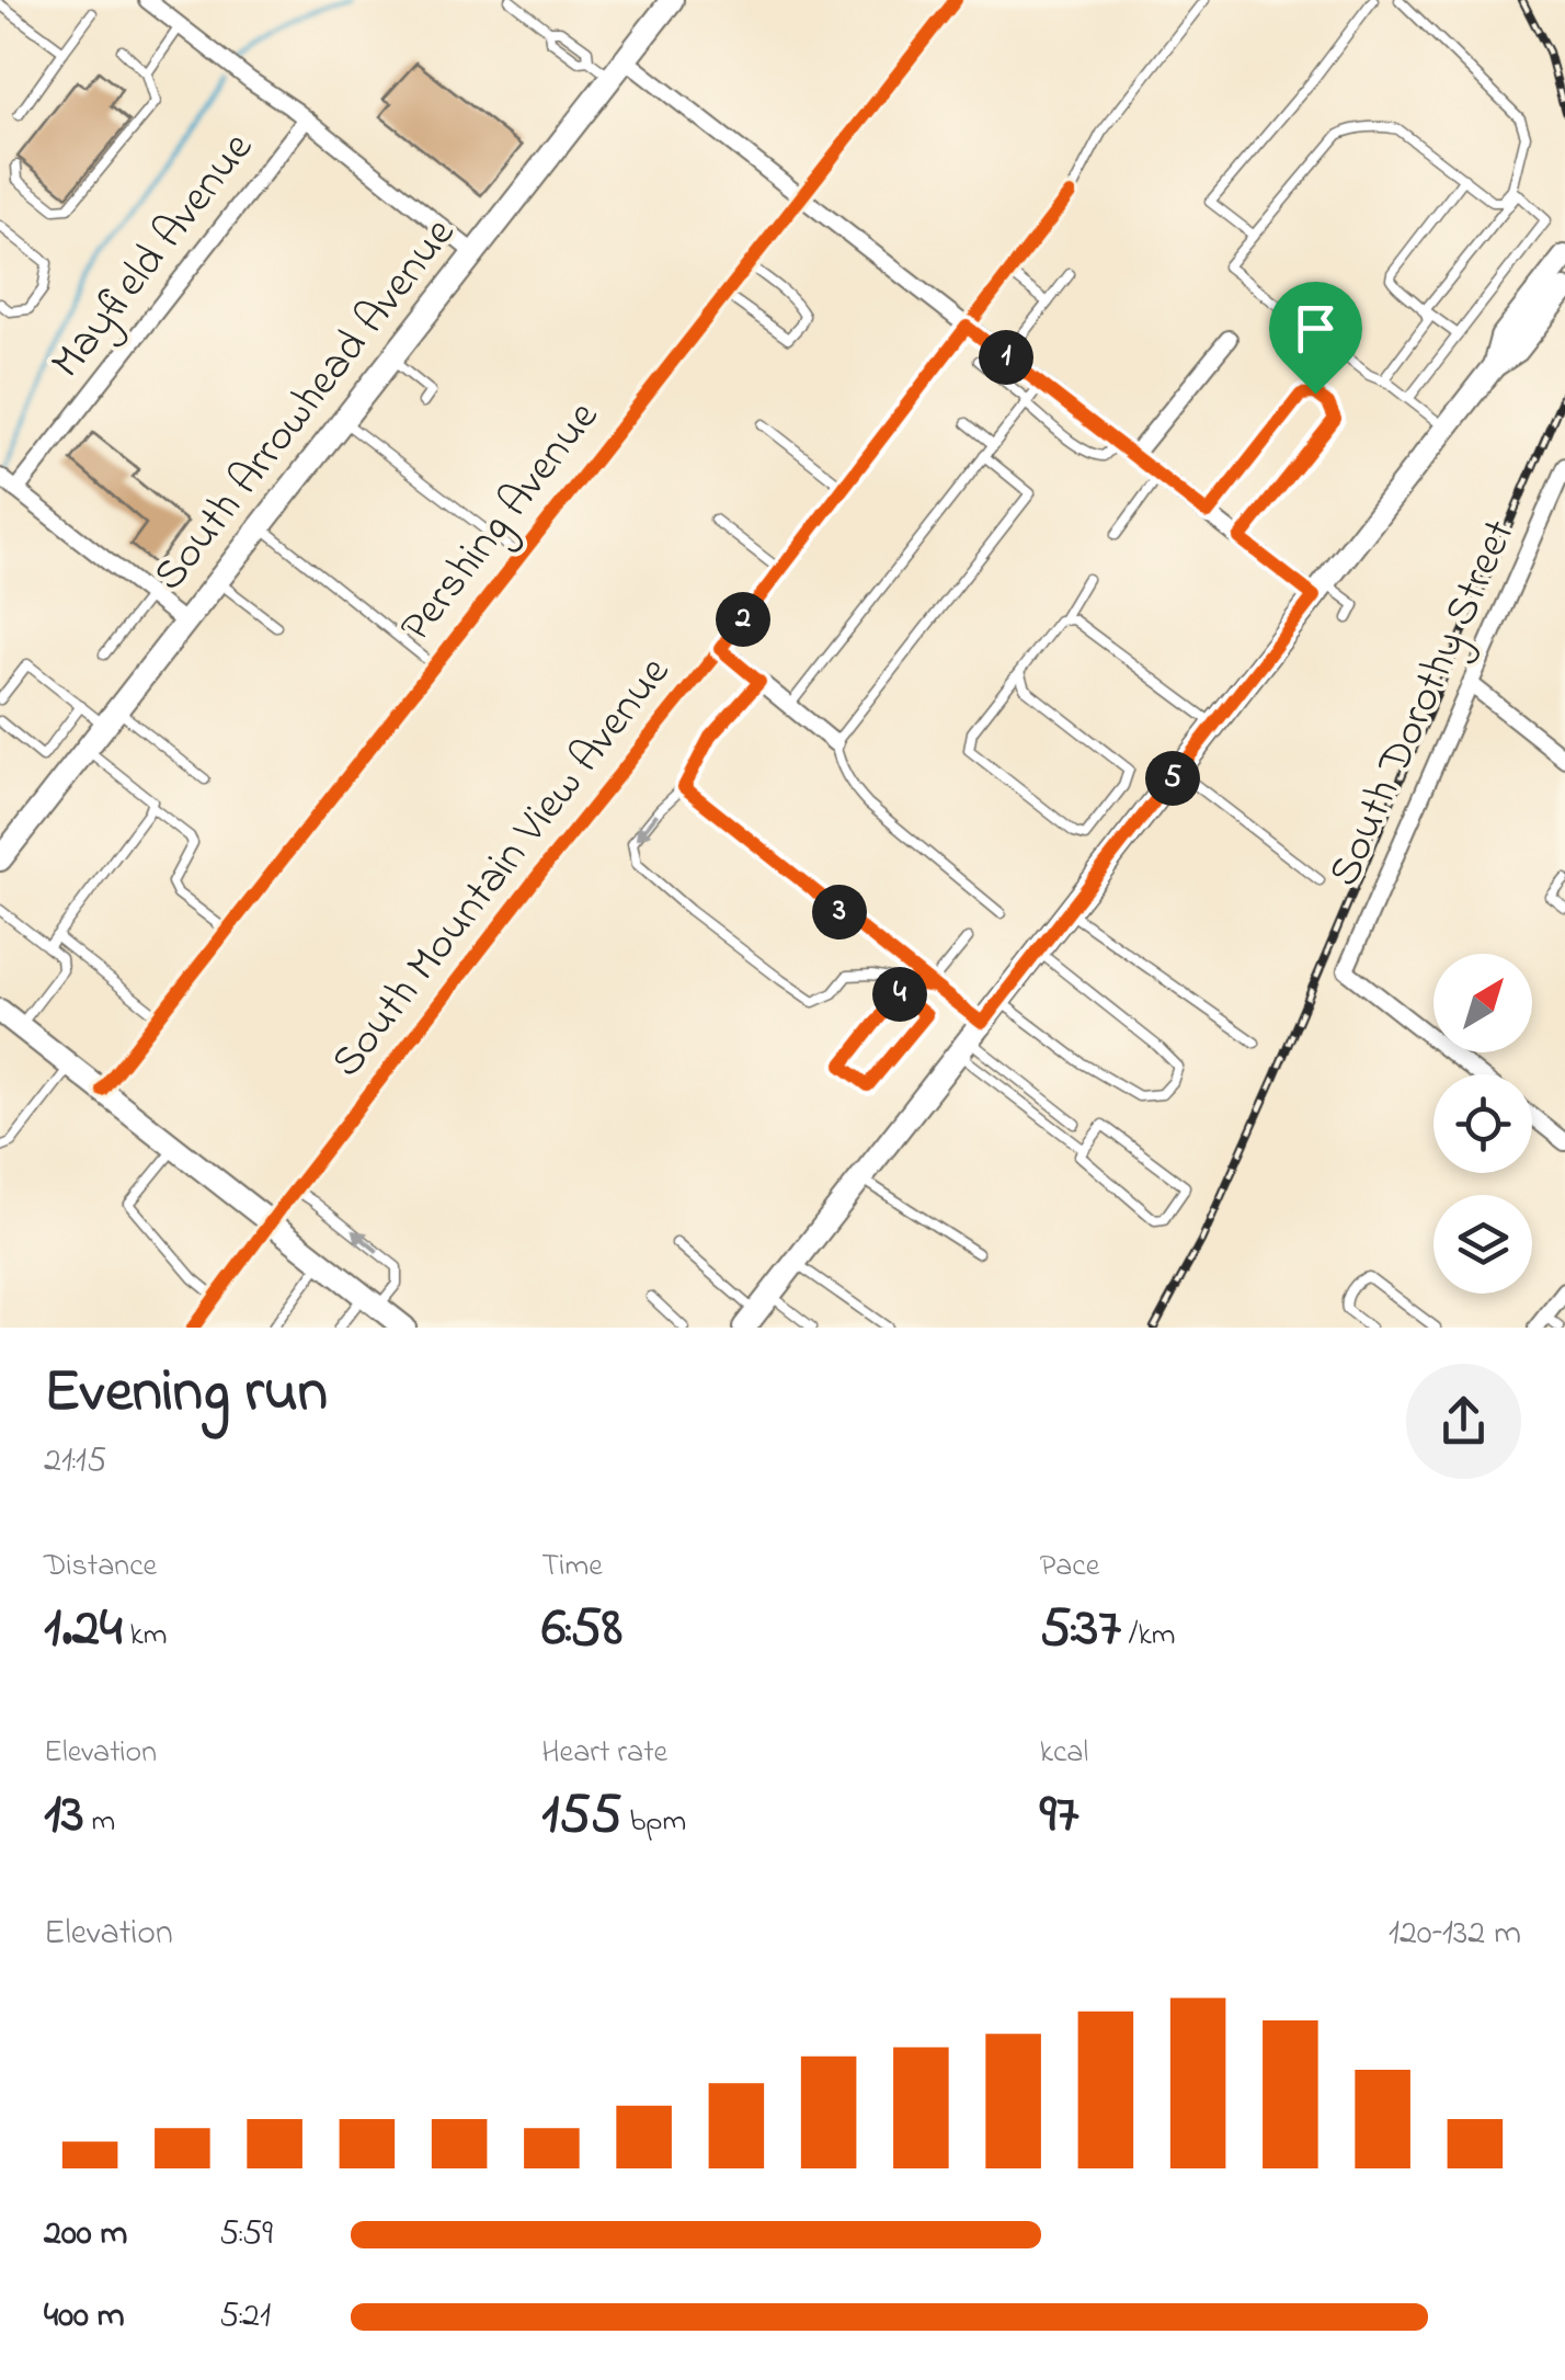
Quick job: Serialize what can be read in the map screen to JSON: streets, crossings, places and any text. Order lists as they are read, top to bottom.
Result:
{
  "streets": {
    "main road": ["South Arrowhead Avenue"],
    "street": [
      "Mayfield Avenue",
      "Pershing Avenue",
      "South Dorothy Street",
      "South Mountain View Avenue"
    ]
  },
  "north": "top right",
  "page": {
    "pins": [
      "1",
      "2",
      "5",
      "3",
      "4"
    ],
    "heading": ["Evening run", "21:15"],
    "stats": [
      ["Distance", "1.24 km"],
      ["Time", "6:58"],
      ["Pace", "5:37 /km"],
      ["Elevation", "13 m"],
      ["Heart rate", "155 bpm"],
      ["kcal", "97"]
    ],
    "chart": ["Elevation", "120–132 m"],
    "list": [
      {
        "name": "200 m",
        "note": "5:59"
      },
      {
        "name": "400 m",
        "note": "5:21"
      }
    ]
  }
}
